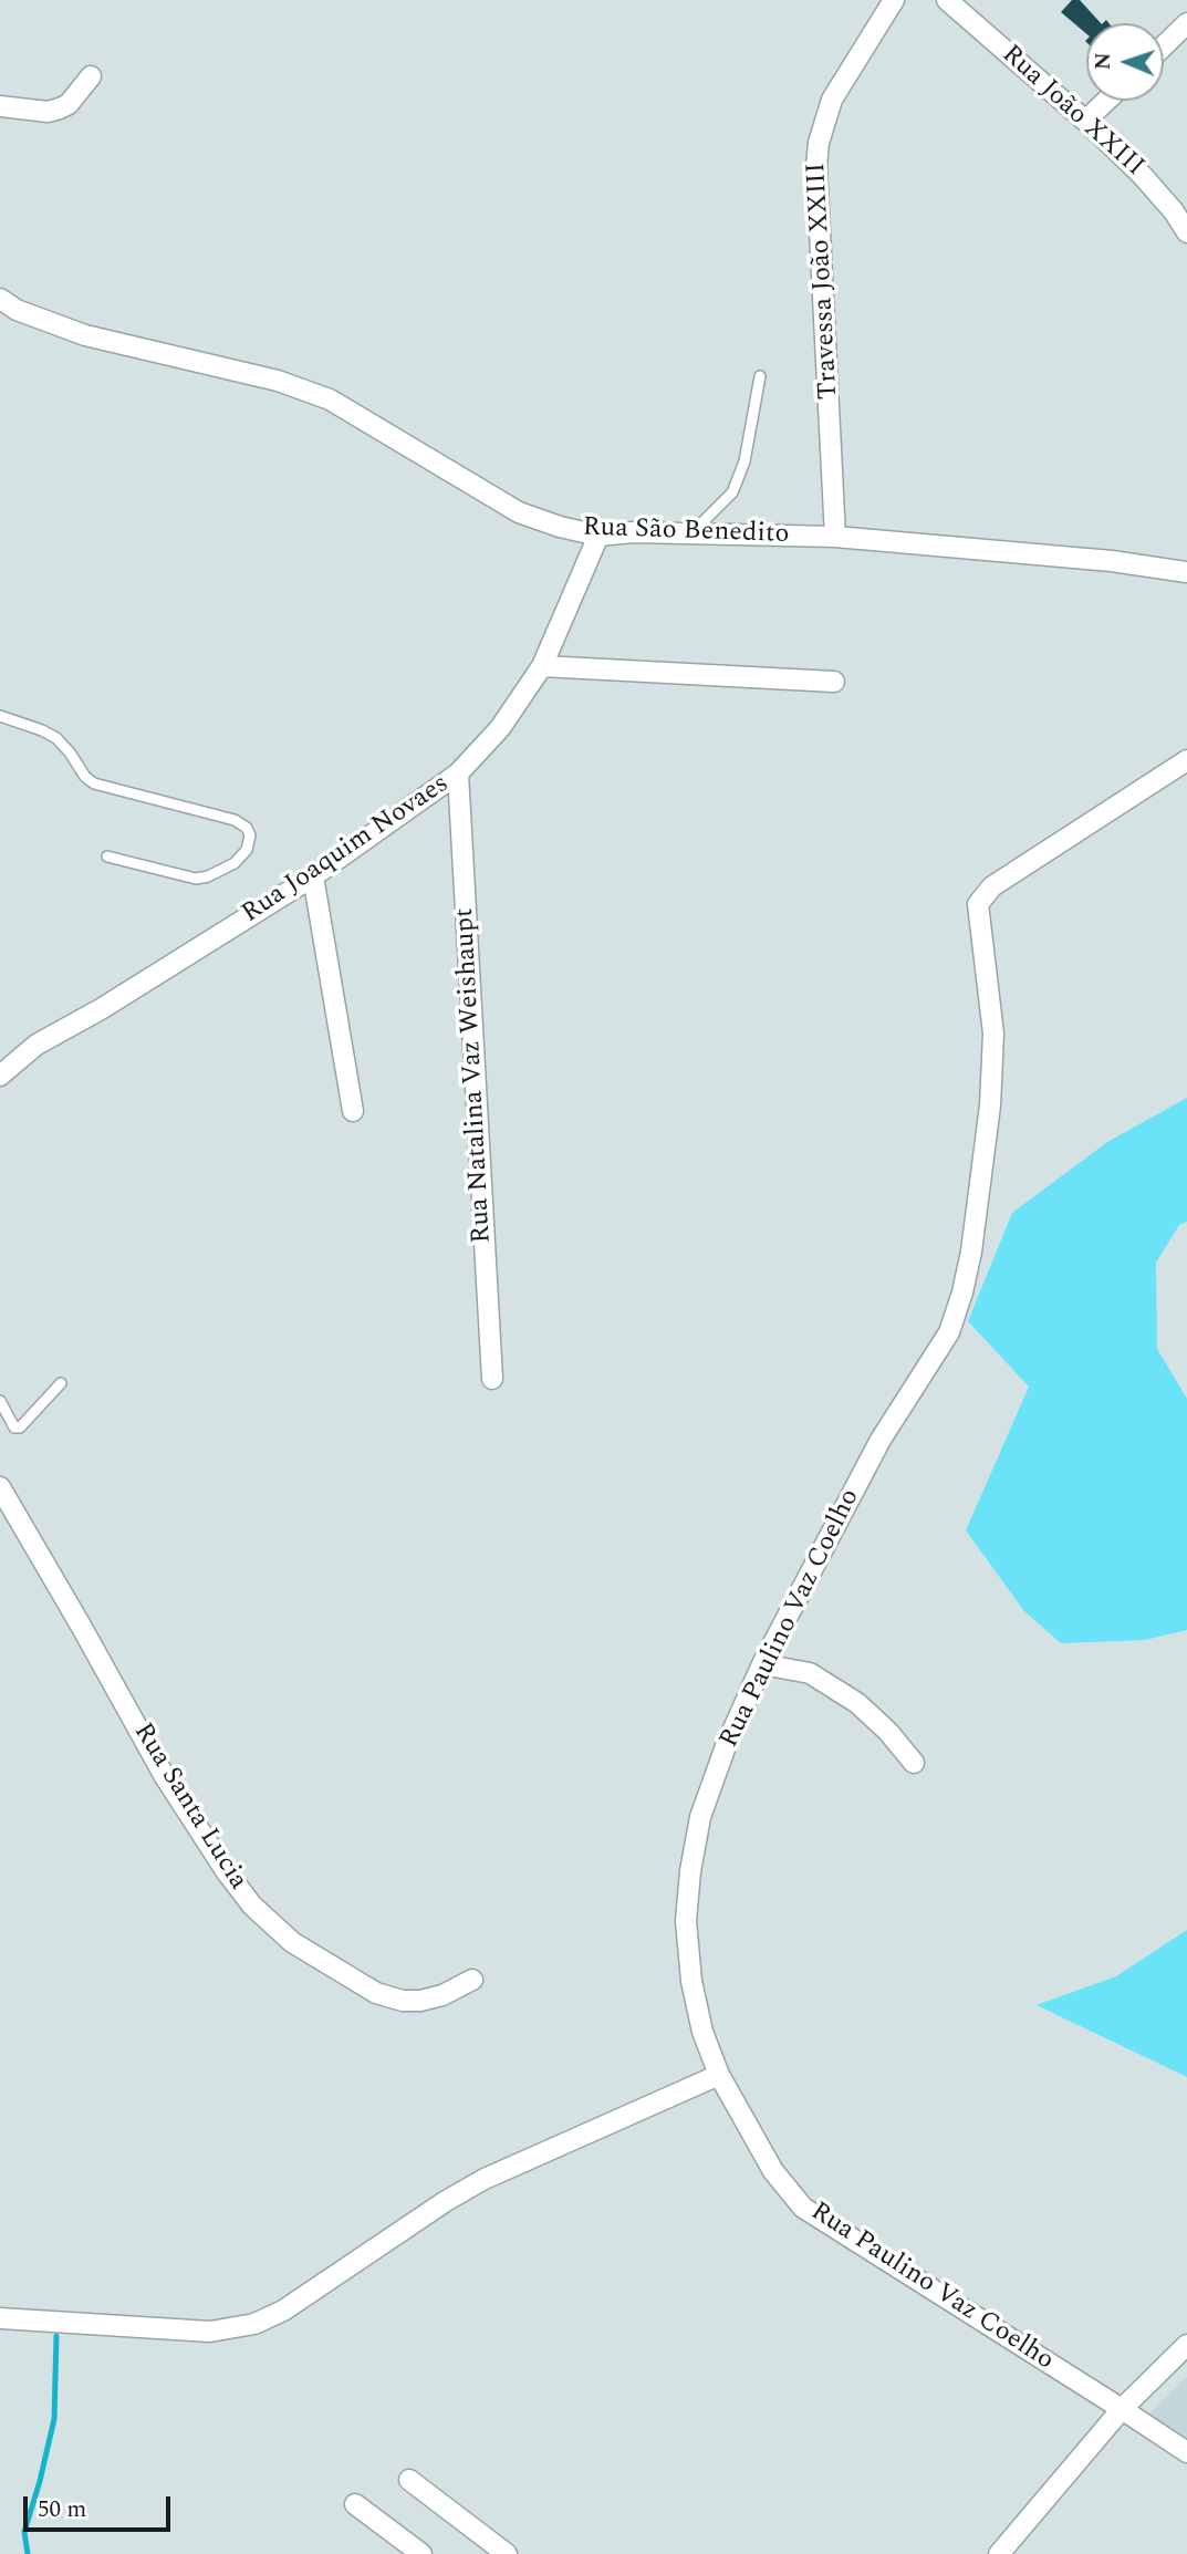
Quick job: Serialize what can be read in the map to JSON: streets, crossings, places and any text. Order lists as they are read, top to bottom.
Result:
{
  "streets": {
    "street": [
      "Rua João XXIII",
      "Travessa João XXIII",
      "Rua São Benedito",
      "Rua Joaquim Novaes",
      "Rua Natalina Vaz Weishaupt",
      "Rua Paulino Vaz Coelho",
      "Rua Santa Lucia"
    ]
  },
  "crossings": [
    ["Travessa João XXIII", "Rua São Benedito"],
    ["Rua São Benedito", "Rua Joaquim Novaes"],
    ["Rua Joaquim Novaes", "Rua Natalina Vaz Weishaupt"]
  ],
  "scale_bar": "50 m",
  "north": "left"
}
